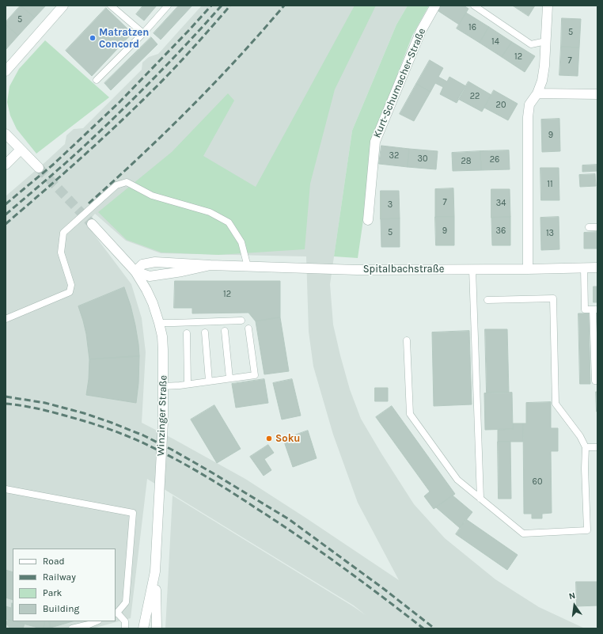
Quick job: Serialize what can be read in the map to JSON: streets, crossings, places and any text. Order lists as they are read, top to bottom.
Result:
{
  "streets": {
    "street": ["Kurt-Schumacher-Straße", "Spitalbachstraße", "Winzinger Straße"]
  },
  "crossings": [
    ["Spitalbachstraße", "Winzinger Straße"]
  ],
  "places": ["Matratzen Concord", "Soku"],
  "house_numbers": [
    "5",
    "16",
    "5",
    "14",
    "12",
    "7",
    "22",
    "20",
    "9",
    "32",
    "30",
    "26",
    "28",
    "11",
    "7",
    "34",
    "3",
    "9",
    "36",
    "5",
    "13",
    "12",
    "60"
  ],
  "legend": [
    "Road",
    "Railway",
    "Park",
    "Building"
  ],
  "north": "top"
}
